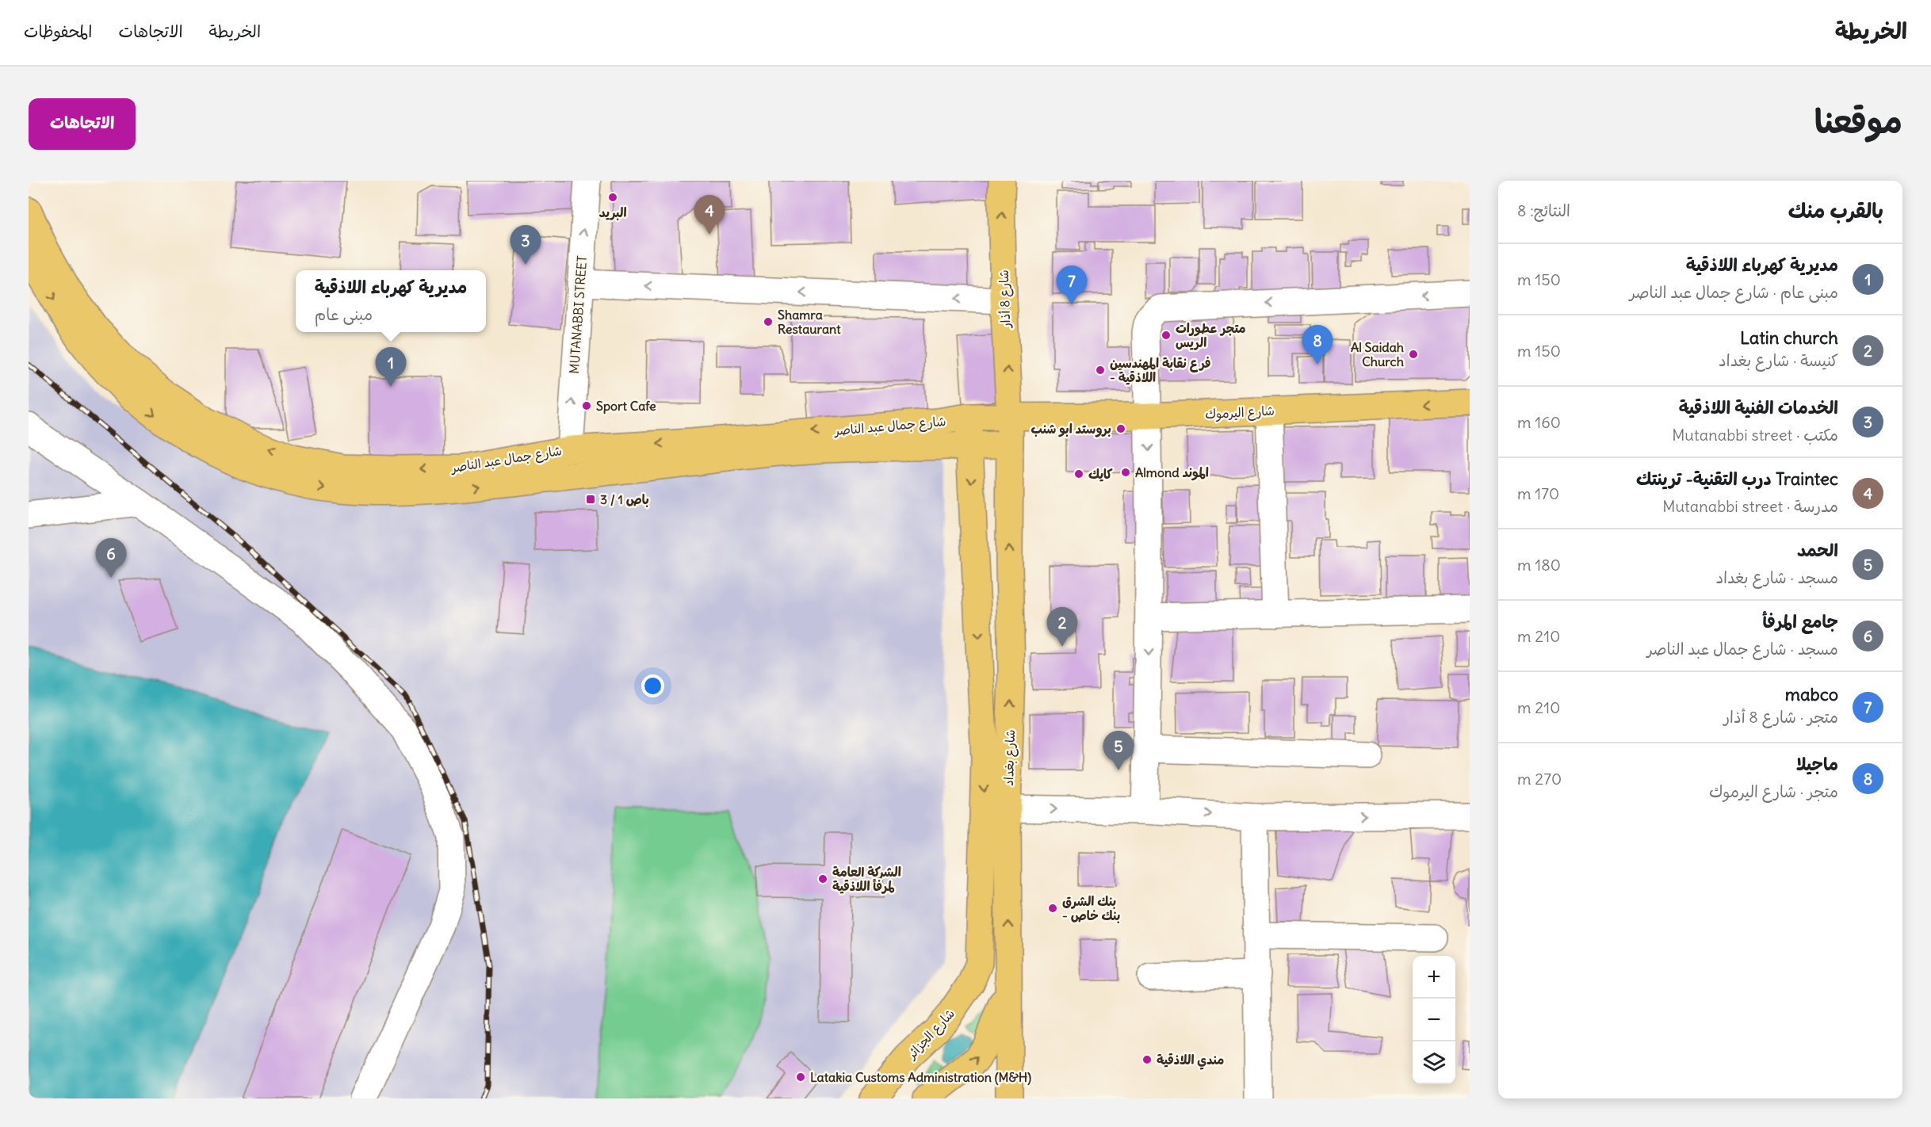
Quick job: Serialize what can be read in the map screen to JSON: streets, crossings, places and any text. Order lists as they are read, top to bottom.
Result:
{
  "streets": {
    "main road": [
      "شارع 8 أذار",
      "شارع اليرموك",
      "شارع جمال عبد الناصر",
      "شارع بغداد",
      "شارع الجزائر"
    ],
    "street": ["MUTANABBI STREET"]
  },
  "crossings": [
    ["شارع 8 أذار", "شارع اليرموك"],
    ["شارع 8 أذار", "شارع جمال عبد الناصر"],
    ["شارع 8 أذار", "شارع بغداد"],
    ["MUTANABBI STREET", "شارع جمال عبد الناصر"],
    ["شارع اليرموك", "شارع جمال عبد الناصر"],
    ["شارع اليرموك", "شارع بغداد"],
    ["شارع جمال عبد الناصر", "شارع بغداد"],
    ["شارع بغداد", "شارع الجزائر"]
  ],
  "one_way": ["شارع 8 أذار", "MUTANABBI STREET", "شارع اليرموك"],
  "places": {
    "other": [
      "البريد",
      "Shamra Restaurant",
      "متجر عطورات الريس",
      "Al Saidah Church",
      "فرع نقابة المهندسين - اللاذقية",
      "Sport Cafe",
      "بروستد ابو شنب",
      "Almond الموند",
      "كايك",
      "الشركة العامة لمرفأ اللاذقية",
      "بنك الشرق - بنك خاص",
      "مندي اللاذقية",
      "Latakia Customs Administration (M&H)"
    ],
    "transit": ["باص 1 / 3"]
  },
  "page": {
    "header": "الخريطة",
    "nav": ["الخريطة", "الاتجاهات", "المحفوظات"],
    "title": "موقعنا",
    "buttons": "الاتجاهات",
    "heading": ["بالقرب منك", "النتائج: 8"],
    "pins": [
      "4",
      "3",
      "7",
      "8",
      "1",
      "6",
      "2",
      "5"
    ],
    "list": [
      {
        "mark": "1",
        "name": "مديرية كهرباء اللاذقية",
        "note": "مبنى عام · شارع جمال عبد الناصر",
        "value": "150 m"
      },
      {
        "mark": "2",
        "name": "Latin church",
        "note": "كنيسة · شارع بغداد",
        "value": "150 m"
      },
      {
        "mark": "3",
        "name": "الخدمات الفنية اللاذقية",
        "note": "مكتب · Mutanabbi street",
        "value": "160 m"
      },
      {
        "mark": "4",
        "name": "Traintec درب التقنية- ترينتك",
        "note": "مدرسة · Mutanabbi street",
        "value": "170 m"
      },
      {
        "mark": "5",
        "name": "الحمد",
        "note": "مسجد · شارع بغداد",
        "value": "180 m"
      },
      {
        "mark": "6",
        "name": "جامع المرفأ",
        "note": "مسجد · شارع جمال عبد الناصر",
        "value": "210 m"
      },
      {
        "mark": "7",
        "name": "mabco",
        "note": "متجر · شارع 8 أذار",
        "value": "210 m"
      },
      {
        "mark": "8",
        "name": "ماجيلا",
        "note": "متجر · شارع اليرموك",
        "value": "270 m"
      }
    ],
    "popup": ["مديرية كهرباء اللاذقية", "مبنى عام"],
    "map_buttons": ["+", "−"]
  }
}
